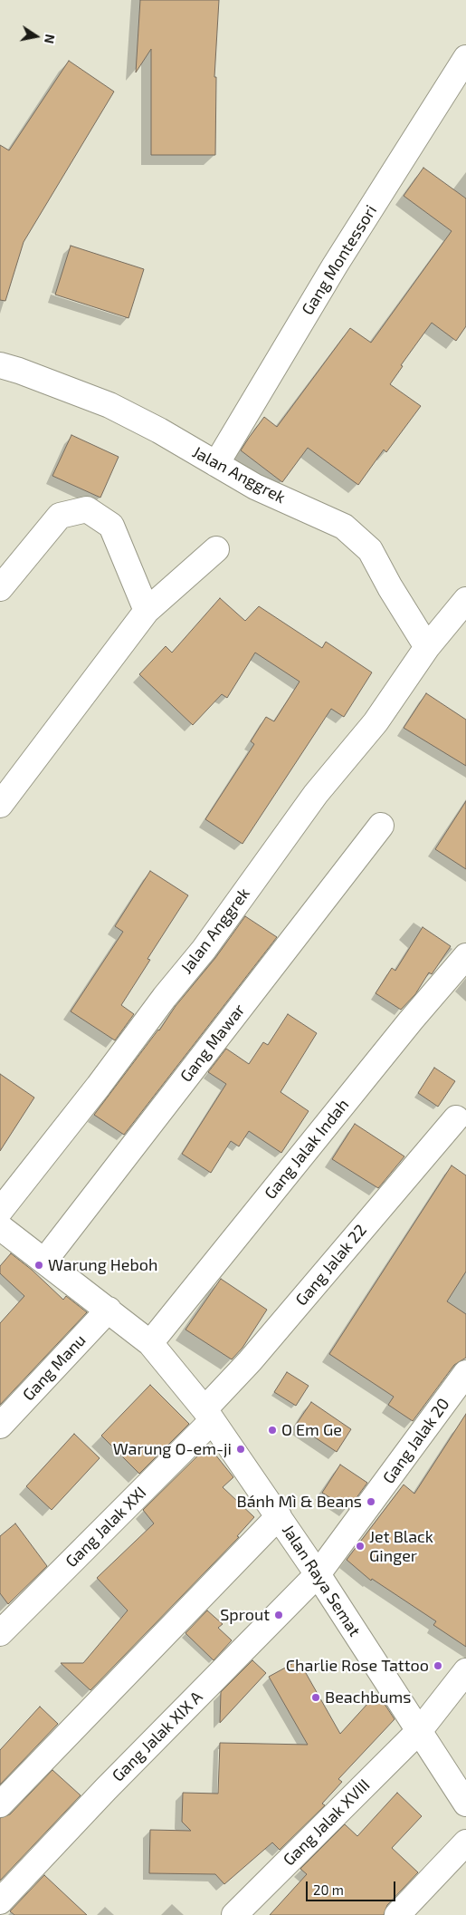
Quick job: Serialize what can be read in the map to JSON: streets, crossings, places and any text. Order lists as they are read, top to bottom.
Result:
{
  "streets": {
    "street": [
      "Gang Montessori",
      "Jalan Anggrek",
      "Gang Mawar",
      "Gang Jalak Indah",
      "Gang Jalak 22",
      "Gang Manu",
      "Gang Jalak 20",
      "Gang Jalak XXI",
      "Jalan Raya Semat",
      "Gang Jalak XIX A",
      "Gang Jalak XVIII"
    ]
  },
  "crossings": [
    ["Gang Montessori", "Jalan Anggrek"],
    ["Gang Mawar", "Jalan Raya Semat"],
    ["Gang Jalak Indah", "Jalan Raya Semat"],
    ["Gang Jalak 22", "Gang Jalak XXI"],
    ["Gang Jalak 22", "Jalan Raya Semat"],
    ["Gang Manu", "Jalan Raya Semat"],
    ["Gang Jalak 20", "Jalan Raya Semat"],
    ["Gang Jalak 20", "Gang Jalak XIX A"],
    ["Gang Jalak XXI", "Jalan Raya Semat"],
    ["Jalan Raya Semat", "Gang Jalak XIX A"],
    ["Jalan Raya Semat", "Gang Jalak XVIII"]
  ],
  "places": [
    "Warung Heboh",
    "O Em Ge",
    "Warung O-em-ji",
    "Bánh Mì & Beans",
    "Jet Black Ginger",
    "Sprout",
    "Charlie Rose Tattoo",
    "Beachbums"
  ],
  "scale_bar": "20 m",
  "north": "right"
}
